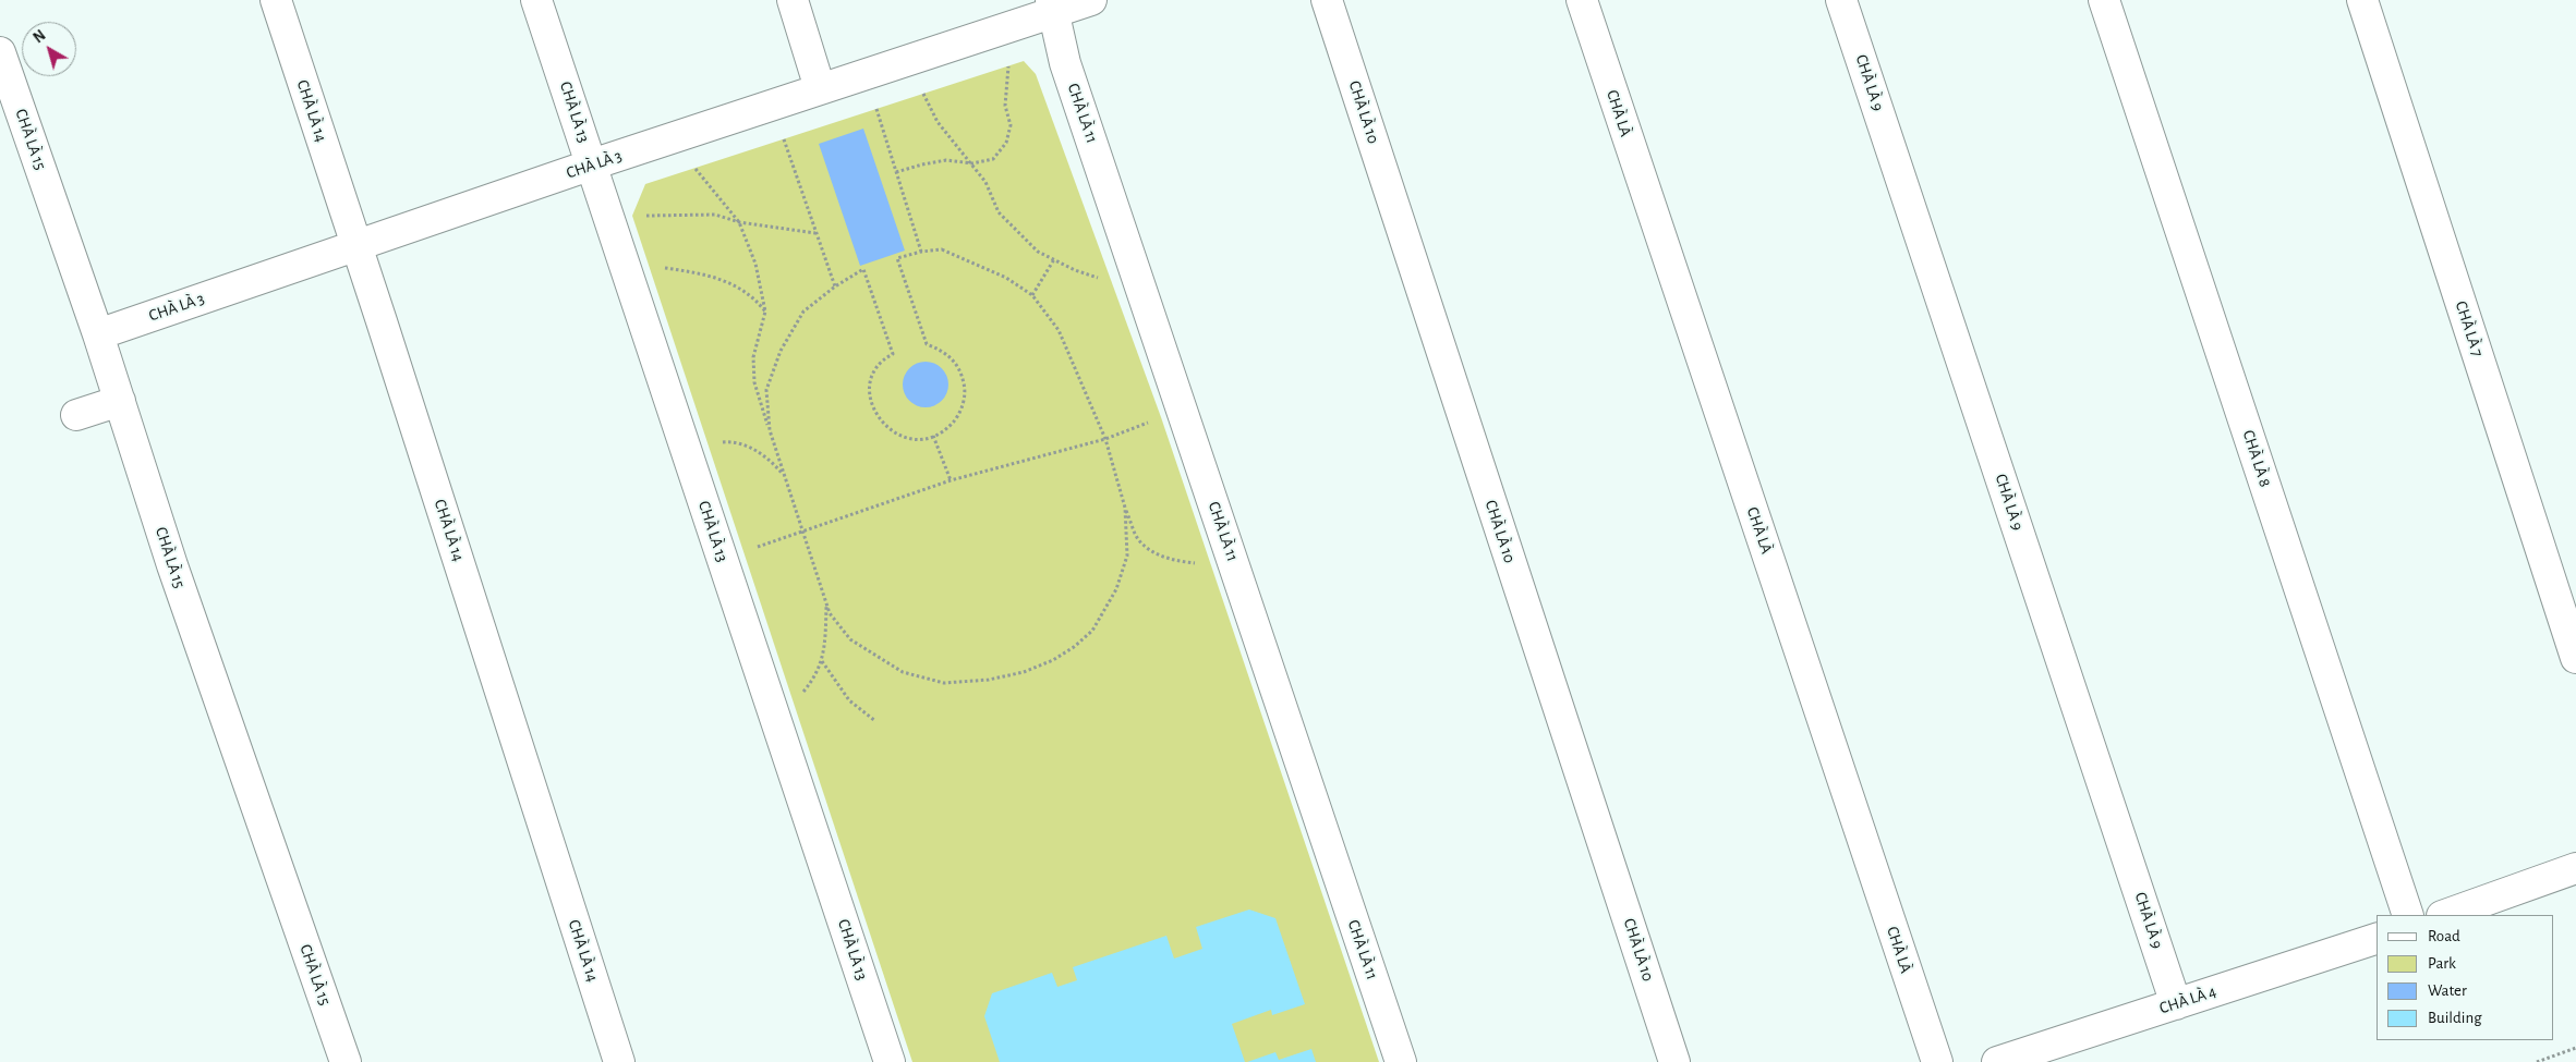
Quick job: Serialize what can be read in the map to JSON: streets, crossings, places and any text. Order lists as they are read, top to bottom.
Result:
{
  "streets": {
    "street": [
      "CHÀ LÀ 9",
      "CHÀ LÀ 14",
      "CHÀ LÀ 13",
      "CHÀ LÀ 10",
      "CHÀ LÀ 11",
      "CHÀ LÀ",
      "CHÀ LÀ 15",
      "CHÀ LÀ 3",
      "CHÀ LÀ 7",
      "CHÀ LÀ 8",
      "CHÀ LÀ 4"
    ]
  },
  "crossings": [
    ["CHÀ LÀ 9", "CHÀ LÀ 4"],
    ["CHÀ LÀ 14", "CHÀ LÀ 3"],
    ["CHÀ LÀ 13", "CHÀ LÀ 3"],
    ["CHÀ LÀ 11", "CHÀ LÀ 3"],
    ["CHÀ LÀ 15", "CHÀ LÀ 3"]
  ],
  "legend": [
    "Road",
    "Park",
    "Water",
    "Building"
  ],
  "north": "top left"
}
